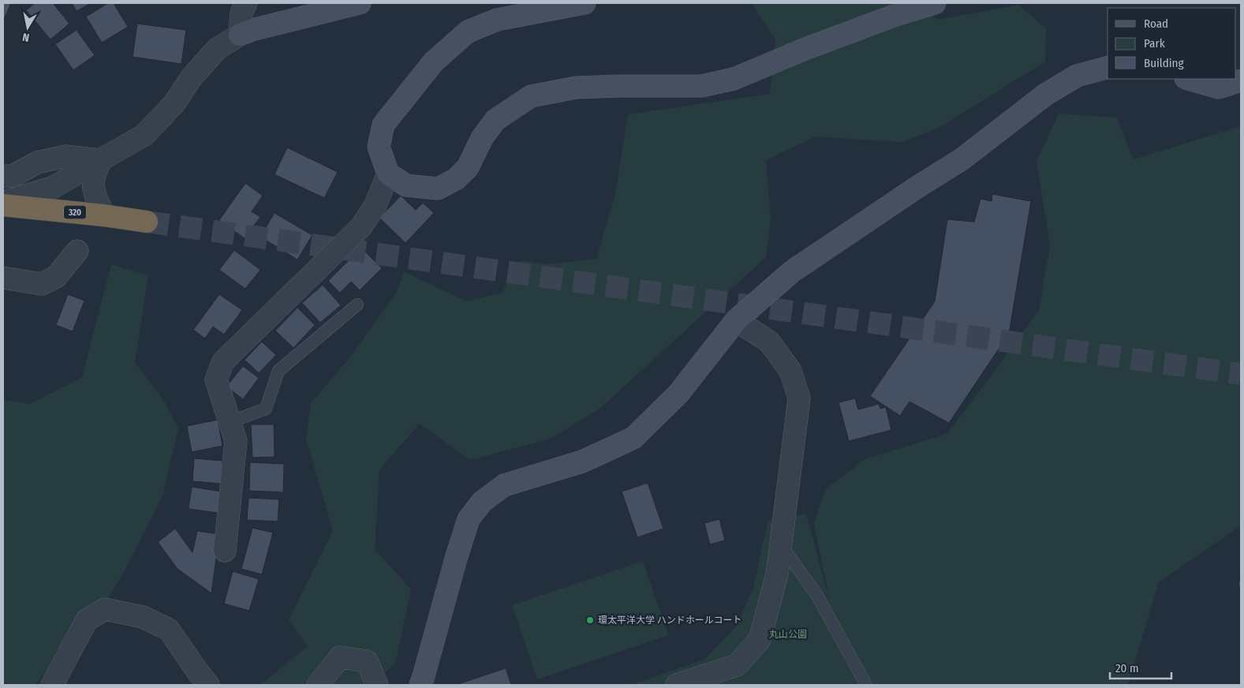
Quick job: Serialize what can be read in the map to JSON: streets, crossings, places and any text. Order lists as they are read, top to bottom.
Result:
{
  "streets": {
    "highway": ["320"]
  },
  "parks": ["丸山公園"],
  "places": ["環太平洋大学 ハンドホールコート"],
  "legend": ["Road", "Park", "Building"],
  "scale_bar": "20 m",
  "north": "bottom"
}
